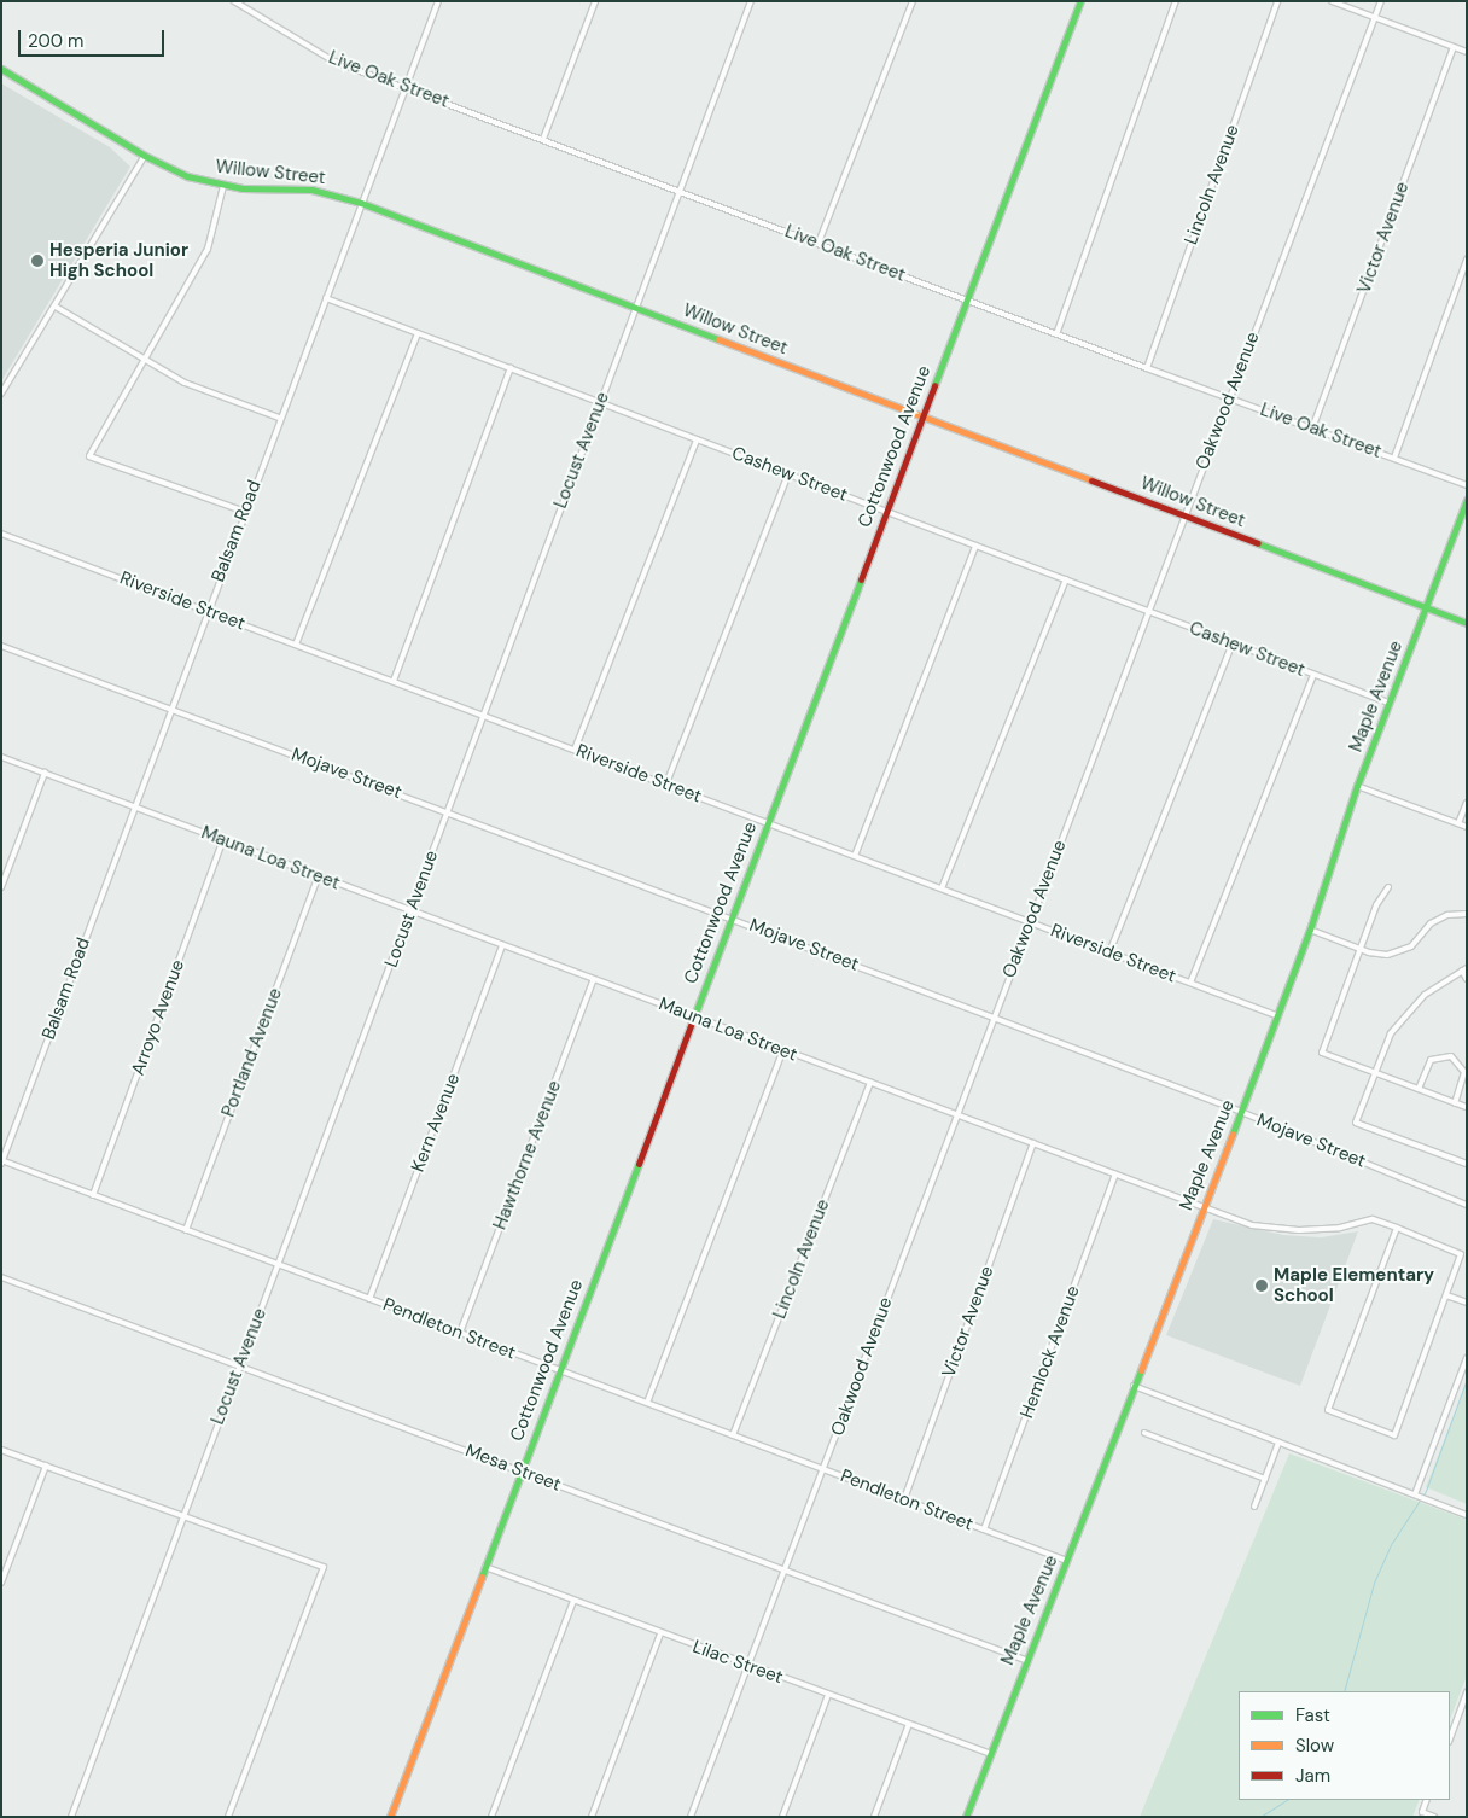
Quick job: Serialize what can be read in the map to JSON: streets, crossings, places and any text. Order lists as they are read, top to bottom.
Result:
{
  "streets": {
    "street": [
      "Live Oak Street",
      "Willow Street",
      "Lincoln Avenue",
      "Victor Avenue",
      "Oakwood Avenue",
      "Cottonwood Avenue",
      "Locust Avenue",
      "Cashew Street",
      "Balsam Road",
      "Riverside Street",
      "Maple Avenue",
      "Mojave Street",
      "Mauna Loa Street",
      "Arroyo Avenue",
      "Portland Avenue",
      "Kern Avenue",
      "Hawthorne Avenue",
      "Pendleton Street",
      "Hemlock Avenue",
      "Mesa Street",
      "Lilac Street"
    ]
  },
  "crossings": [
    ["Live Oak Street", "Lincoln Avenue"],
    ["Live Oak Street", "Victor Avenue"],
    ["Live Oak Street", "Oakwood Avenue"],
    ["Live Oak Street", "Cottonwood Avenue"],
    ["Live Oak Street", "Locust Avenue"],
    ["Live Oak Street", "Balsam Road"],
    ["Willow Street", "Oakwood Avenue"],
    ["Willow Street", "Cottonwood Avenue"],
    ["Willow Street", "Locust Avenue"],
    ["Willow Street", "Balsam Road"],
    ["Willow Street", "Maple Avenue"],
    ["Lincoln Avenue", "Mauna Loa Street"],
    ["Lincoln Avenue", "Pendleton Street"],
    ["Victor Avenue", "Mauna Loa Street"],
    ["Victor Avenue", "Pendleton Street"],
    ["Oakwood Avenue", "Cashew Street"],
    ["Oakwood Avenue", "Riverside Street"],
    ["Oakwood Avenue", "Mojave Street"],
    ["Oakwood Avenue", "Mauna Loa Street"],
    ["Oakwood Avenue", "Pendleton Street"],
    ["Oakwood Avenue", "Mesa Street"],
    ["Oakwood Avenue", "Lilac Street"],
    ["Cottonwood Avenue", "Cashew Street"],
    ["Cottonwood Avenue", "Riverside Street"],
    ["Cottonwood Avenue", "Mojave Street"],
    ["Cottonwood Avenue", "Mauna Loa Street"],
    ["Cottonwood Avenue", "Pendleton Street"],
    ["Cottonwood Avenue", "Mesa Street"],
    ["Cottonwood Avenue", "Lilac Street"],
    ["Locust Avenue", "Cashew Street"],
    ["Locust Avenue", "Riverside Street"],
    ["Locust Avenue", "Mojave Street"],
    ["Locust Avenue", "Mauna Loa Street"],
    ["Locust Avenue", "Pendleton Street"],
    ["Locust Avenue", "Mesa Street"],
    ["Cashew Street", "Balsam Road"],
    ["Cashew Street", "Maple Avenue"],
    ["Balsam Road", "Riverside Street"],
    ["Balsam Road", "Mojave Street"],
    ["Balsam Road", "Mauna Loa Street"],
    ["Balsam Road", "Pendleton Street"],
    ["Riverside Street", "Maple Avenue"],
    ["Maple Avenue", "Mojave Street"],
    ["Maple Avenue", "Mauna Loa Street"],
    ["Maple Avenue", "Pendleton Street"],
    ["Maple Avenue", "Mesa Street"],
    ["Maple Avenue", "Lilac Street"],
    ["Mauna Loa Street", "Arroyo Avenue"],
    ["Mauna Loa Street", "Portland Avenue"],
    ["Mauna Loa Street", "Kern Avenue"],
    ["Mauna Loa Street", "Hawthorne Avenue"],
    ["Mauna Loa Street", "Hemlock Avenue"],
    ["Arroyo Avenue", "Pendleton Street"],
    ["Portland Avenue", "Pendleton Street"],
    ["Kern Avenue", "Pendleton Street"],
    ["Hawthorne Avenue", "Pendleton Street"],
    ["Pendleton Street", "Hemlock Avenue"]
  ],
  "places": ["Hesperia Junior High School", "Maple Elementary School"],
  "legend": ["Fast", "Slow", "Jam"],
  "scale_bar": "200 m"
}
